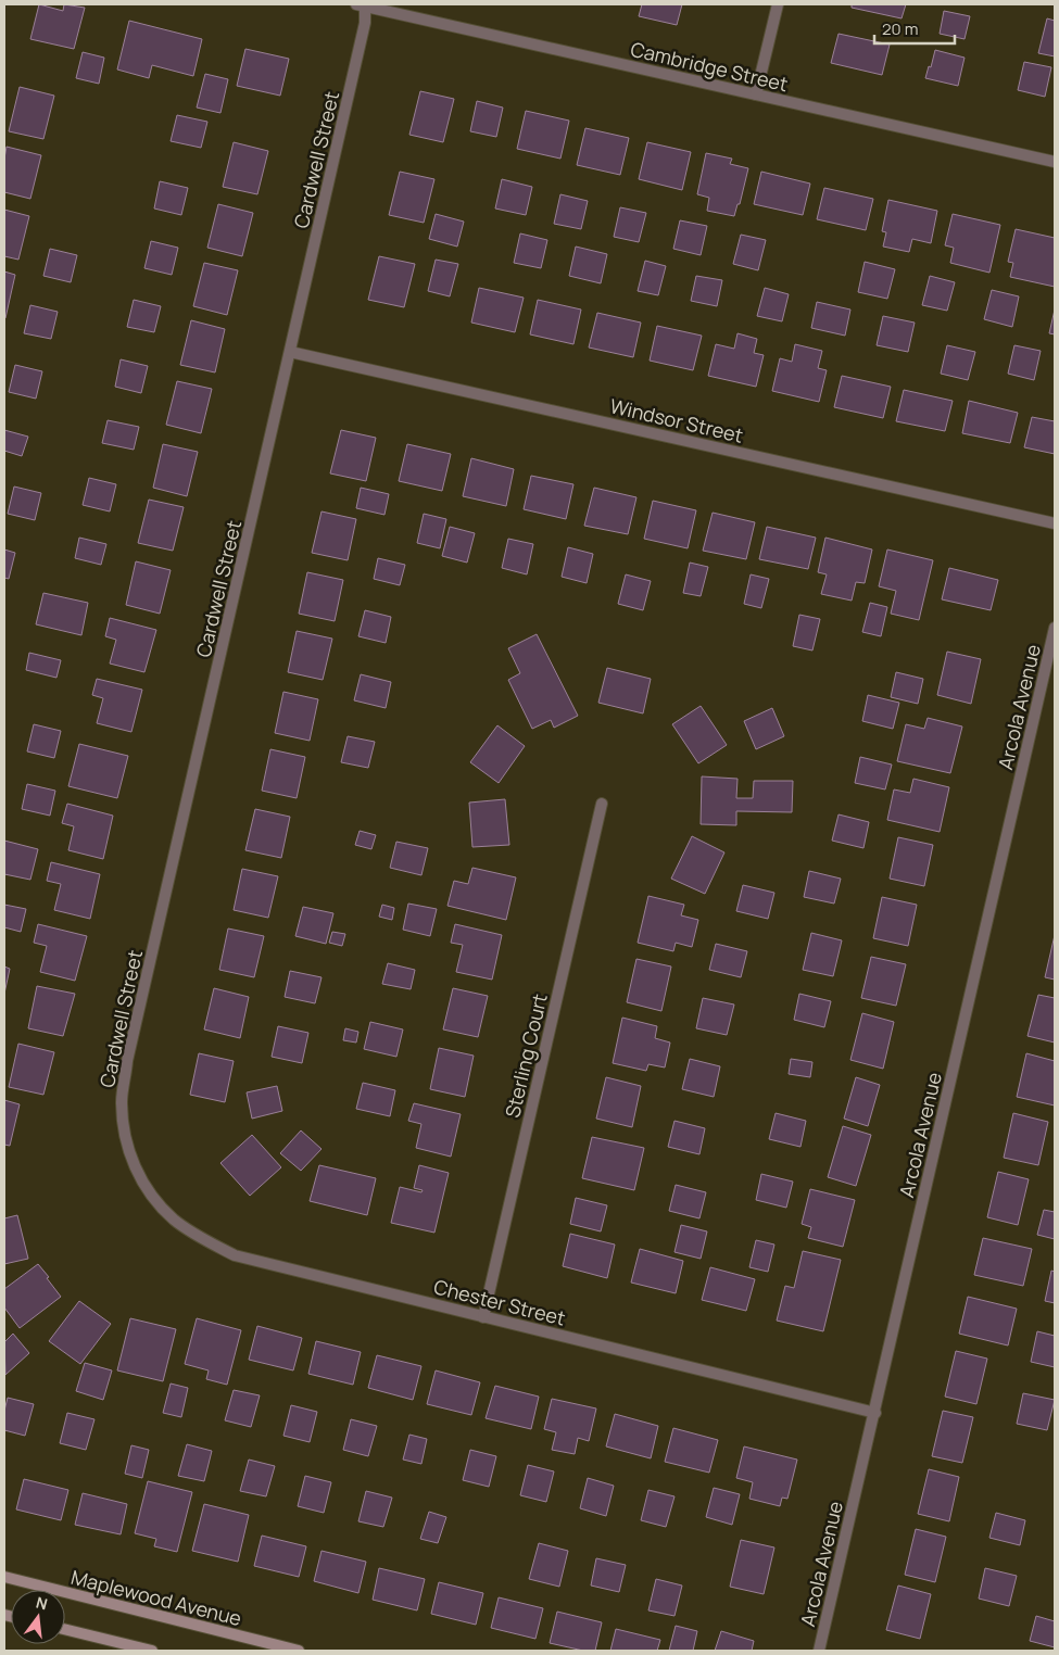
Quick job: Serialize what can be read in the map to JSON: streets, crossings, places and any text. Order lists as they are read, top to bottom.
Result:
{
  "streets": {
    "street": [
      "Cambridge Street",
      "Cardwell Street",
      "Windsor Street",
      "Arcola Avenue",
      "Sterling Court",
      "Chester Street",
      "Maplewood Avenue"
    ]
  },
  "crossings": [
    ["Cambridge Street", "Cardwell Street"],
    ["Cardwell Street", "Windsor Street"],
    ["Cardwell Street", "Chester Street"],
    ["Arcola Avenue", "Chester Street"],
    ["Sterling Court", "Chester Street"]
  ],
  "scale_bar": "20 m",
  "north": "top"
}
